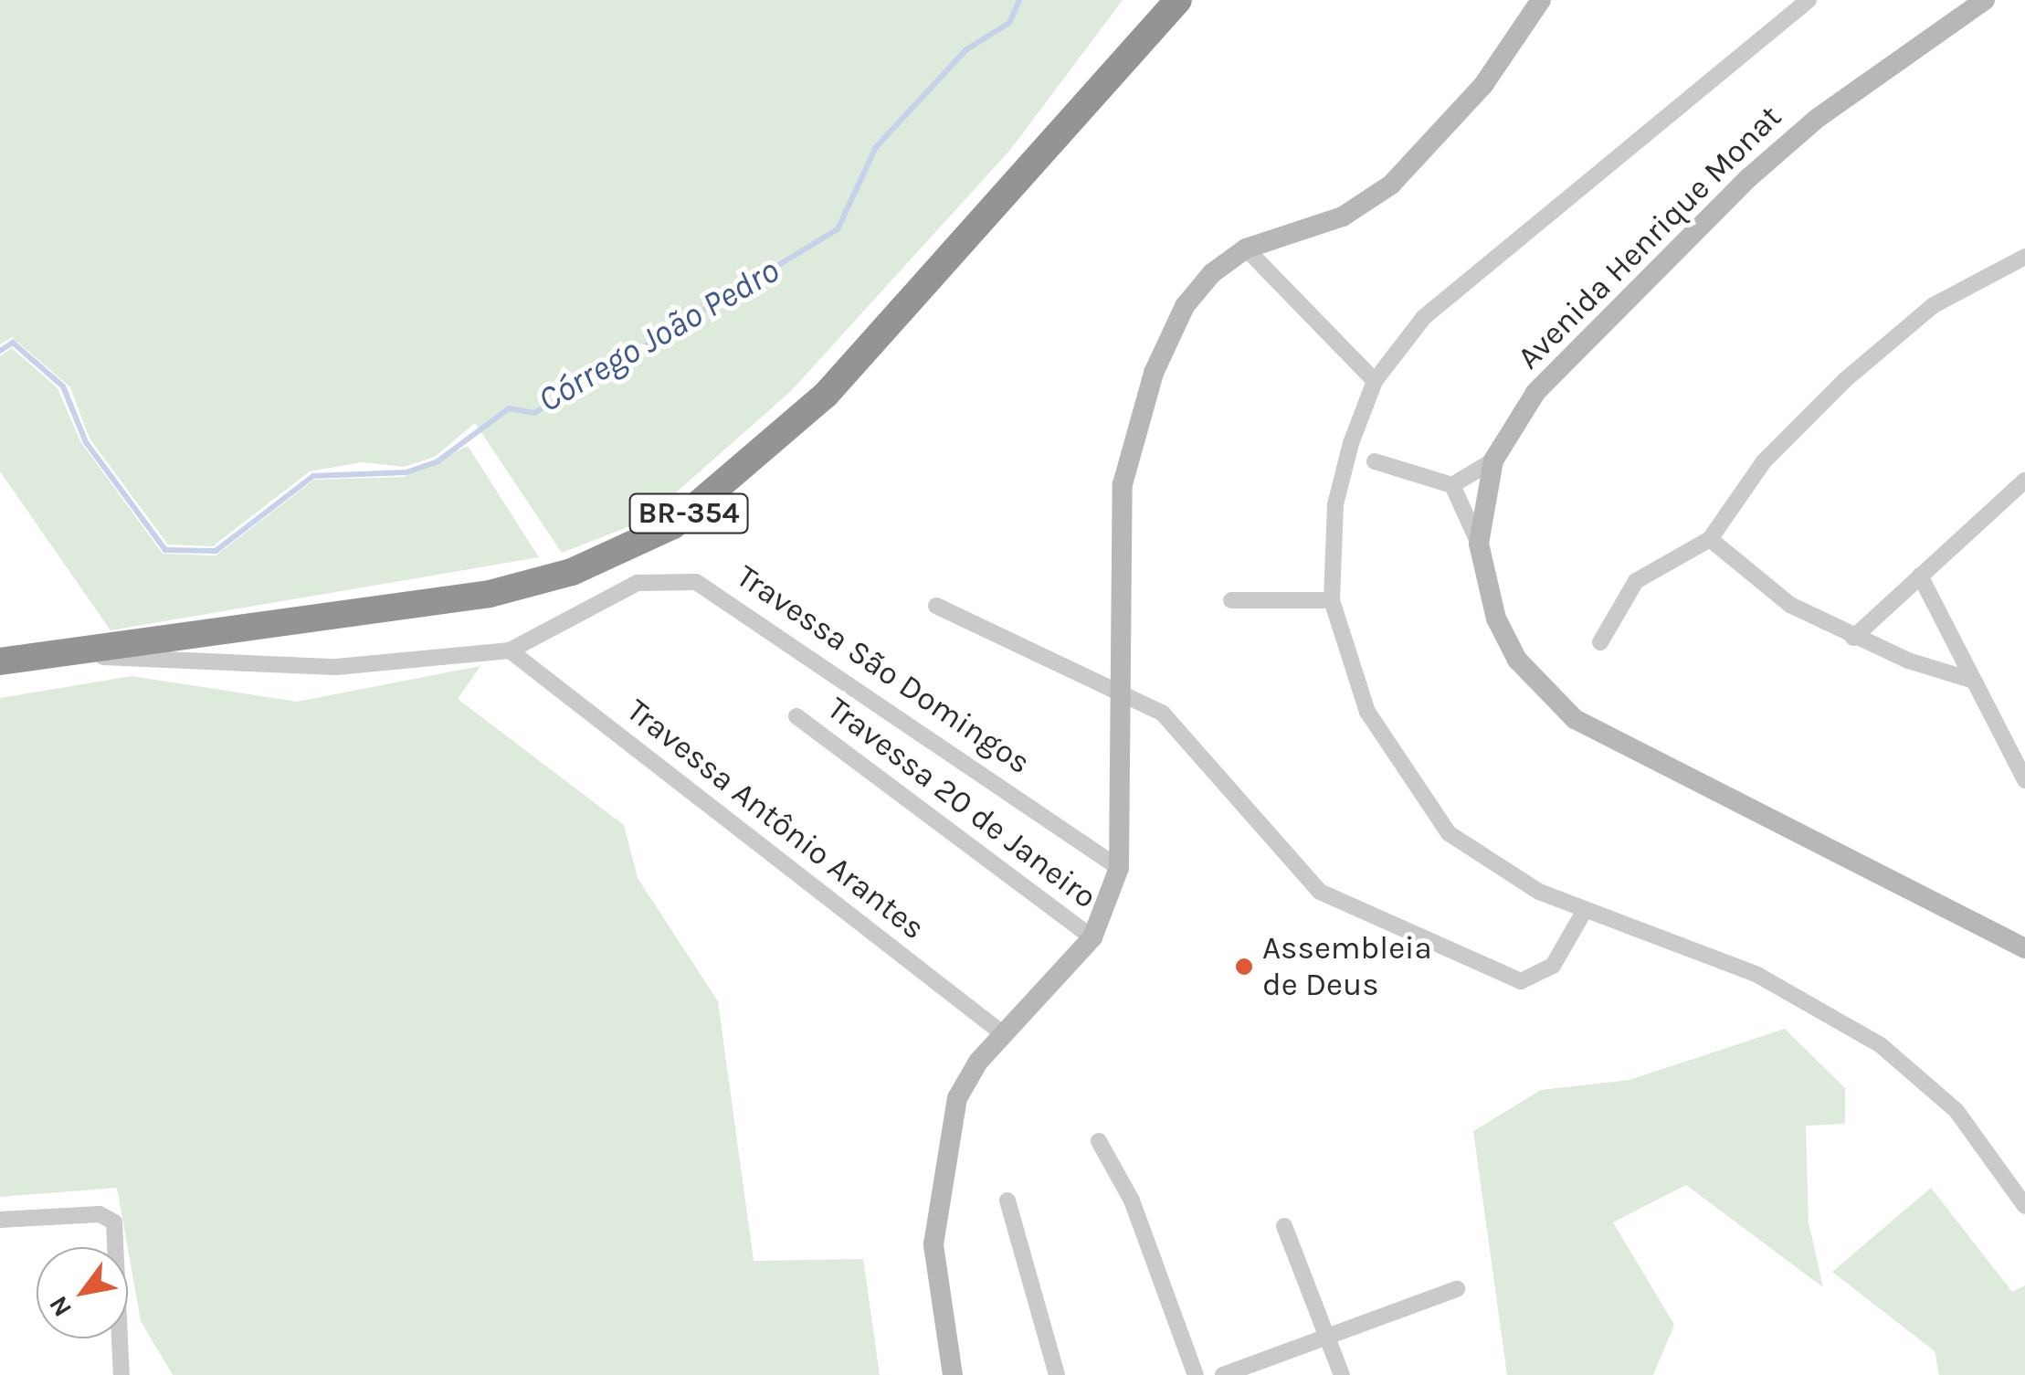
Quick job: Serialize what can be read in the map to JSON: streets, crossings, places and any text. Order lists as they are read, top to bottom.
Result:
{
  "streets": {
    "highway": ["BR-354"],
    "street": [
      "Avenida Henrique Monat",
      "Travessa São Domingos",
      "Travessa 20 de Janeiro",
      "Travessa Antônio Arantes"
    ]
  },
  "crossings": [
    ["BR-354", "Travessa São Domingos"],
    ["Travessa São Domingos", "Travessa Antônio Arantes"]
  ],
  "water": ["Córrego João Pedro"],
  "places": ["Assembleia de Deus"],
  "north": "bottom left"
}
